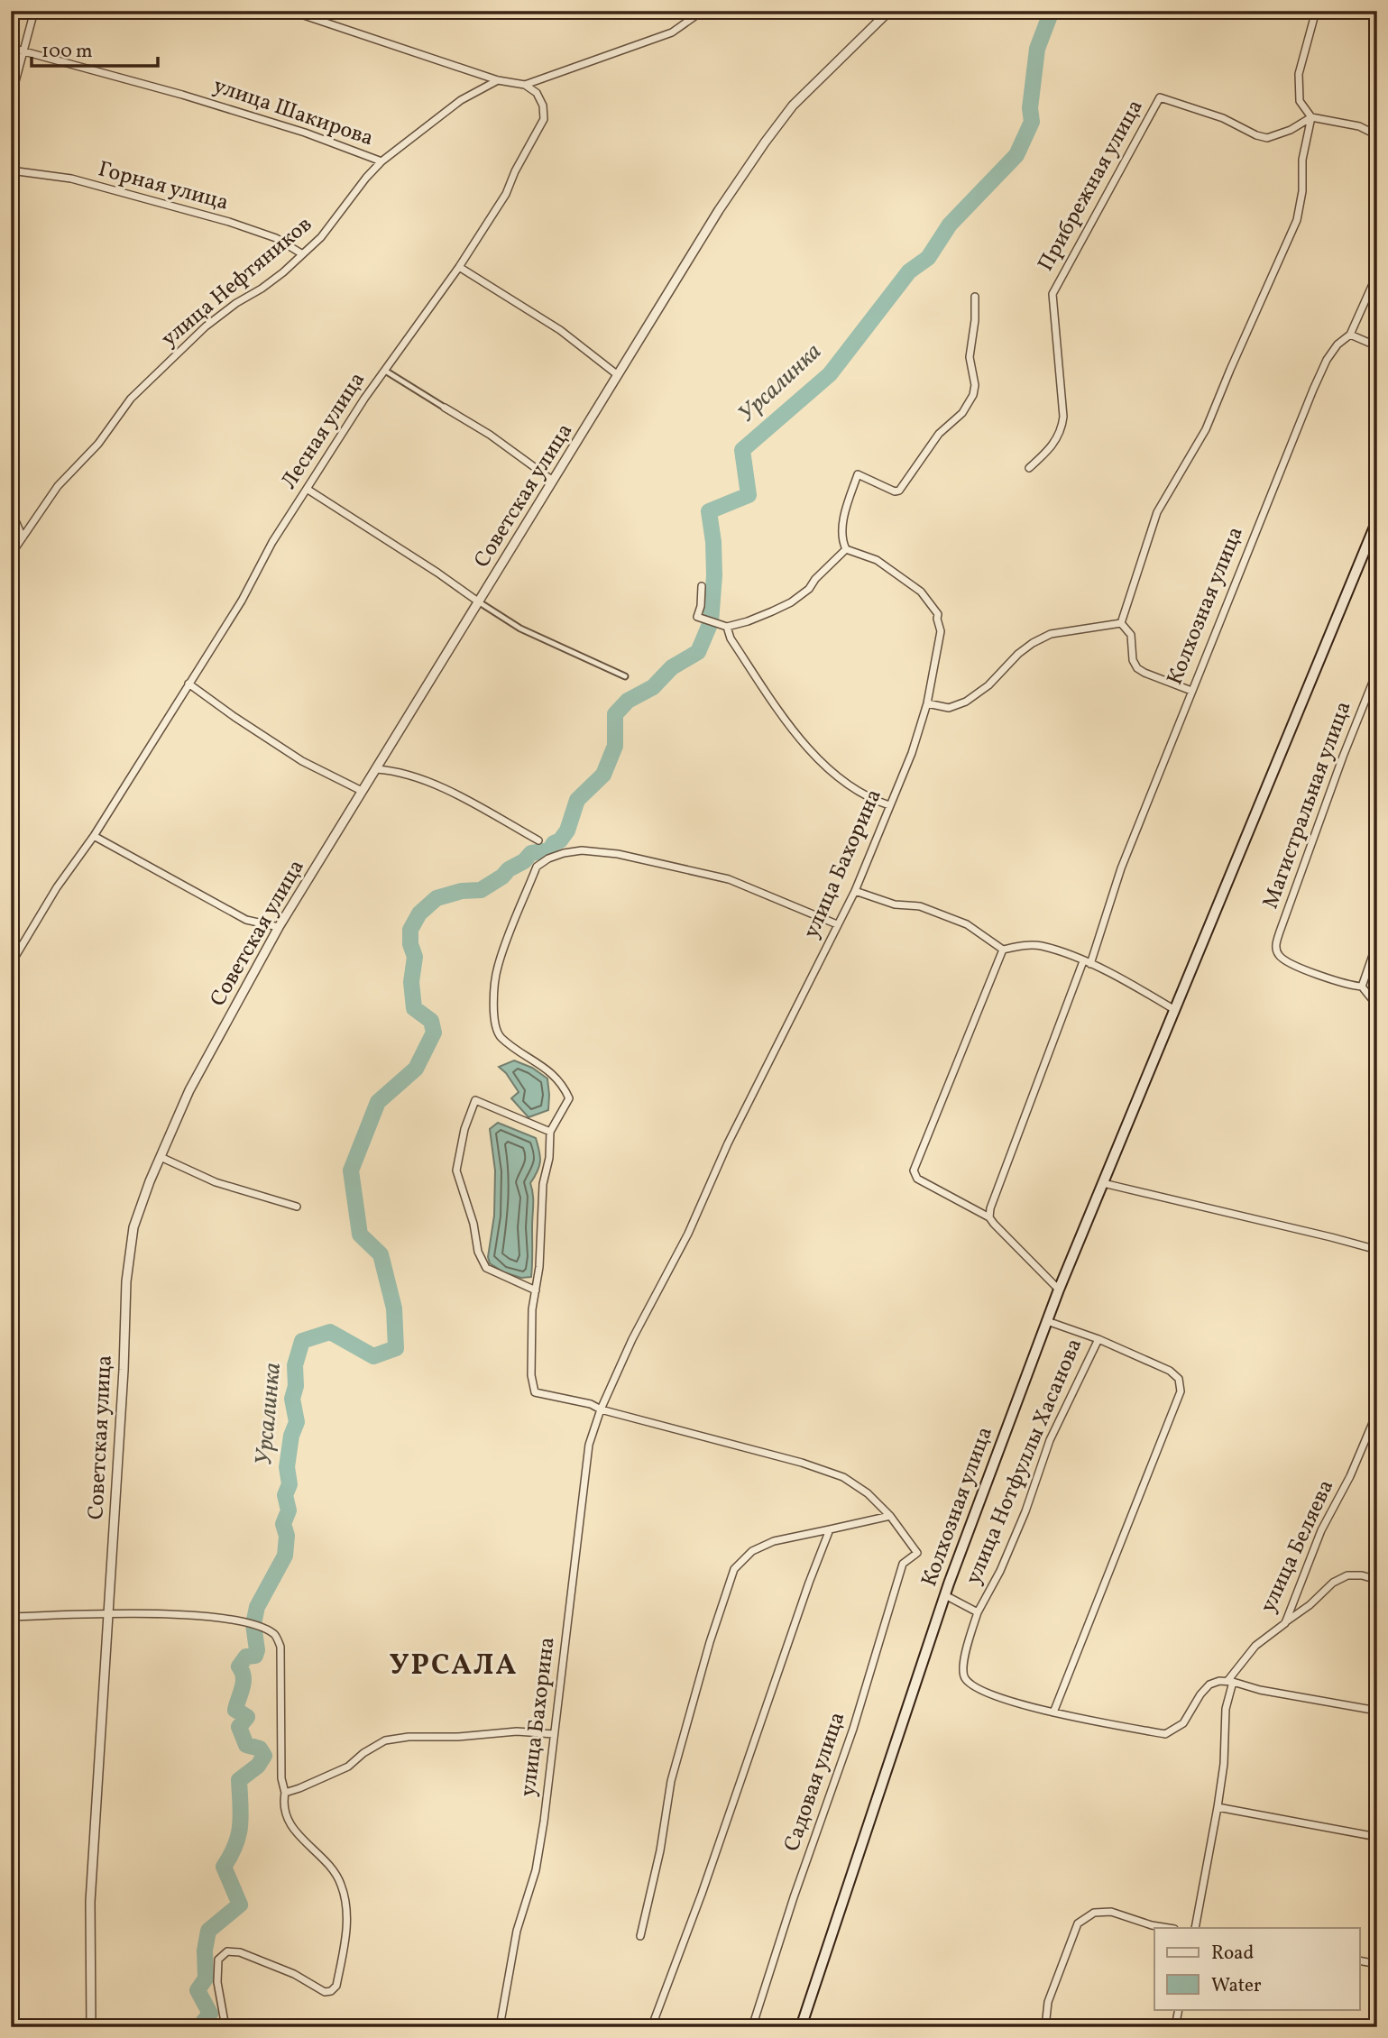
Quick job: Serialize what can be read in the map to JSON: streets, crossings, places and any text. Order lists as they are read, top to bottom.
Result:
{
  "streets": {
    "main road": ["Колхозная улица"],
    "street": [
      "улица Шакирова",
      "Прибрежная улица",
      "Горная улица",
      "улица Нефтяников",
      "Лесная улица",
      "Советская улица",
      "Магистральная улица",
      "улица Бахорина",
      "улица Нотфуллы Хасанова",
      "улица Беляева",
      "Садовая улица"
    ]
  },
  "crossings": [
    ["улица Шакирова", "улица Нефтяников"],
    ["Горная улица", "улица Нефтяников"],
    ["Колхозная улица", "улица Нотфуллы Хасанова"]
  ],
  "districts": ["УРСАЛА"],
  "water": ["Урсалинка"],
  "legend": ["Road", "Water"],
  "scale_bar": "100 m"
}
